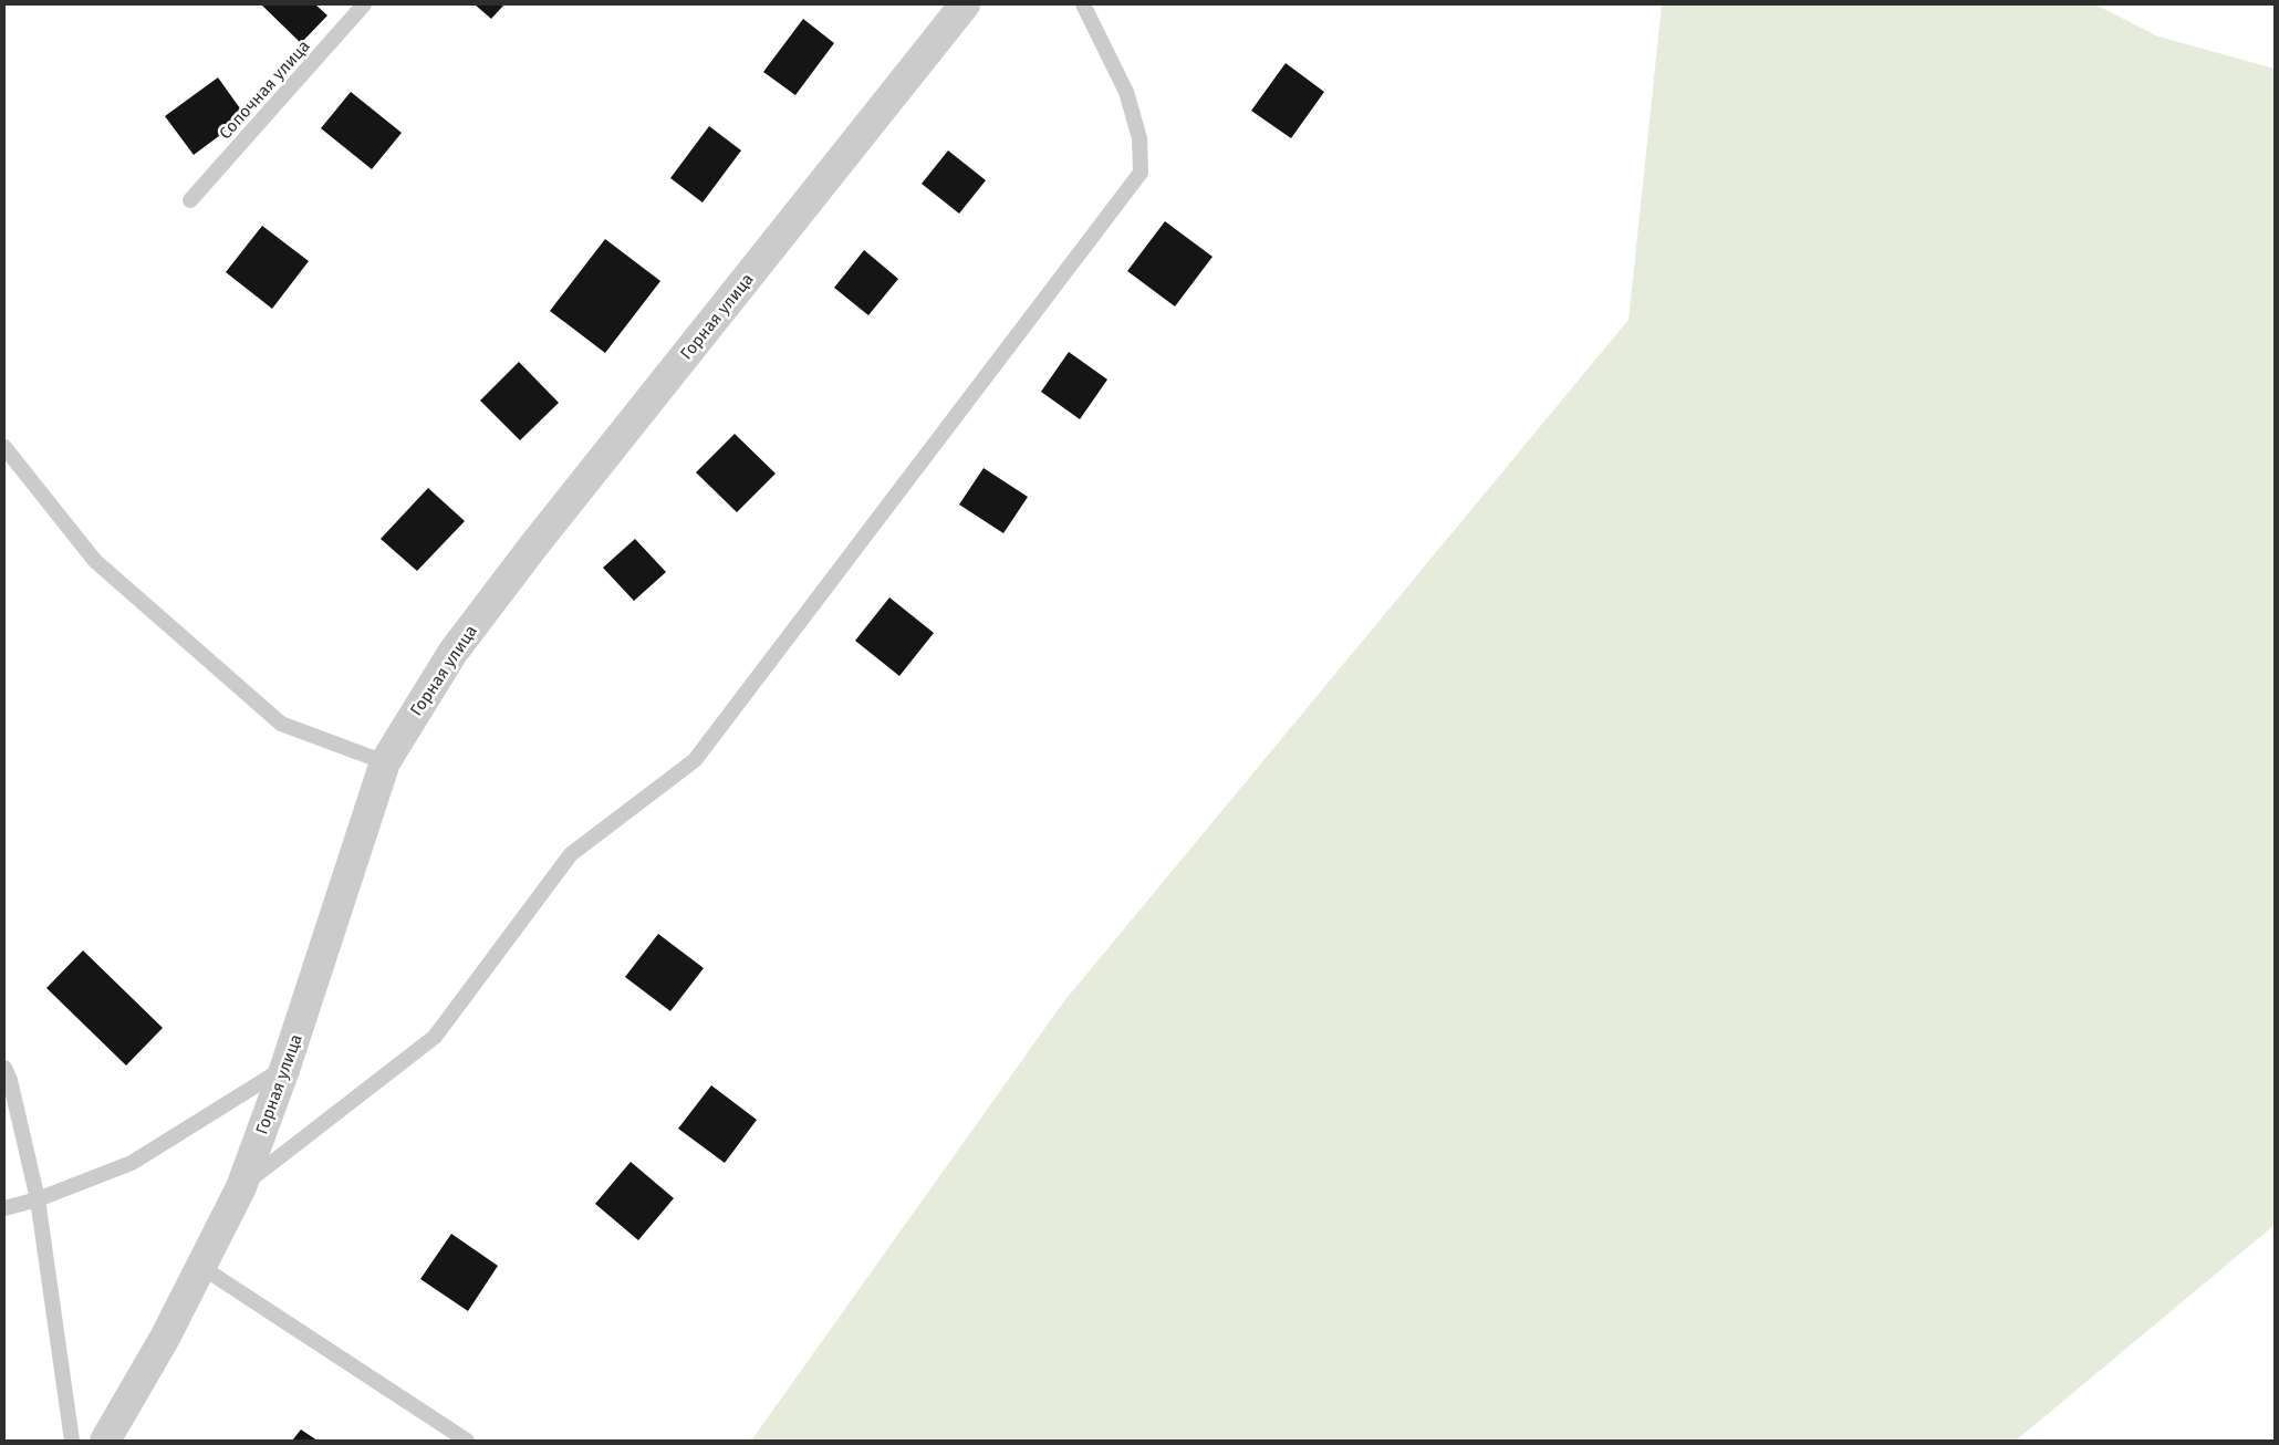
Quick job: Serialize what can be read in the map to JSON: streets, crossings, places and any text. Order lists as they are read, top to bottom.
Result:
{
  "streets": {
    "street": ["Горная улица"],
    "lane": ["Сопочная улица"]
  }
}
